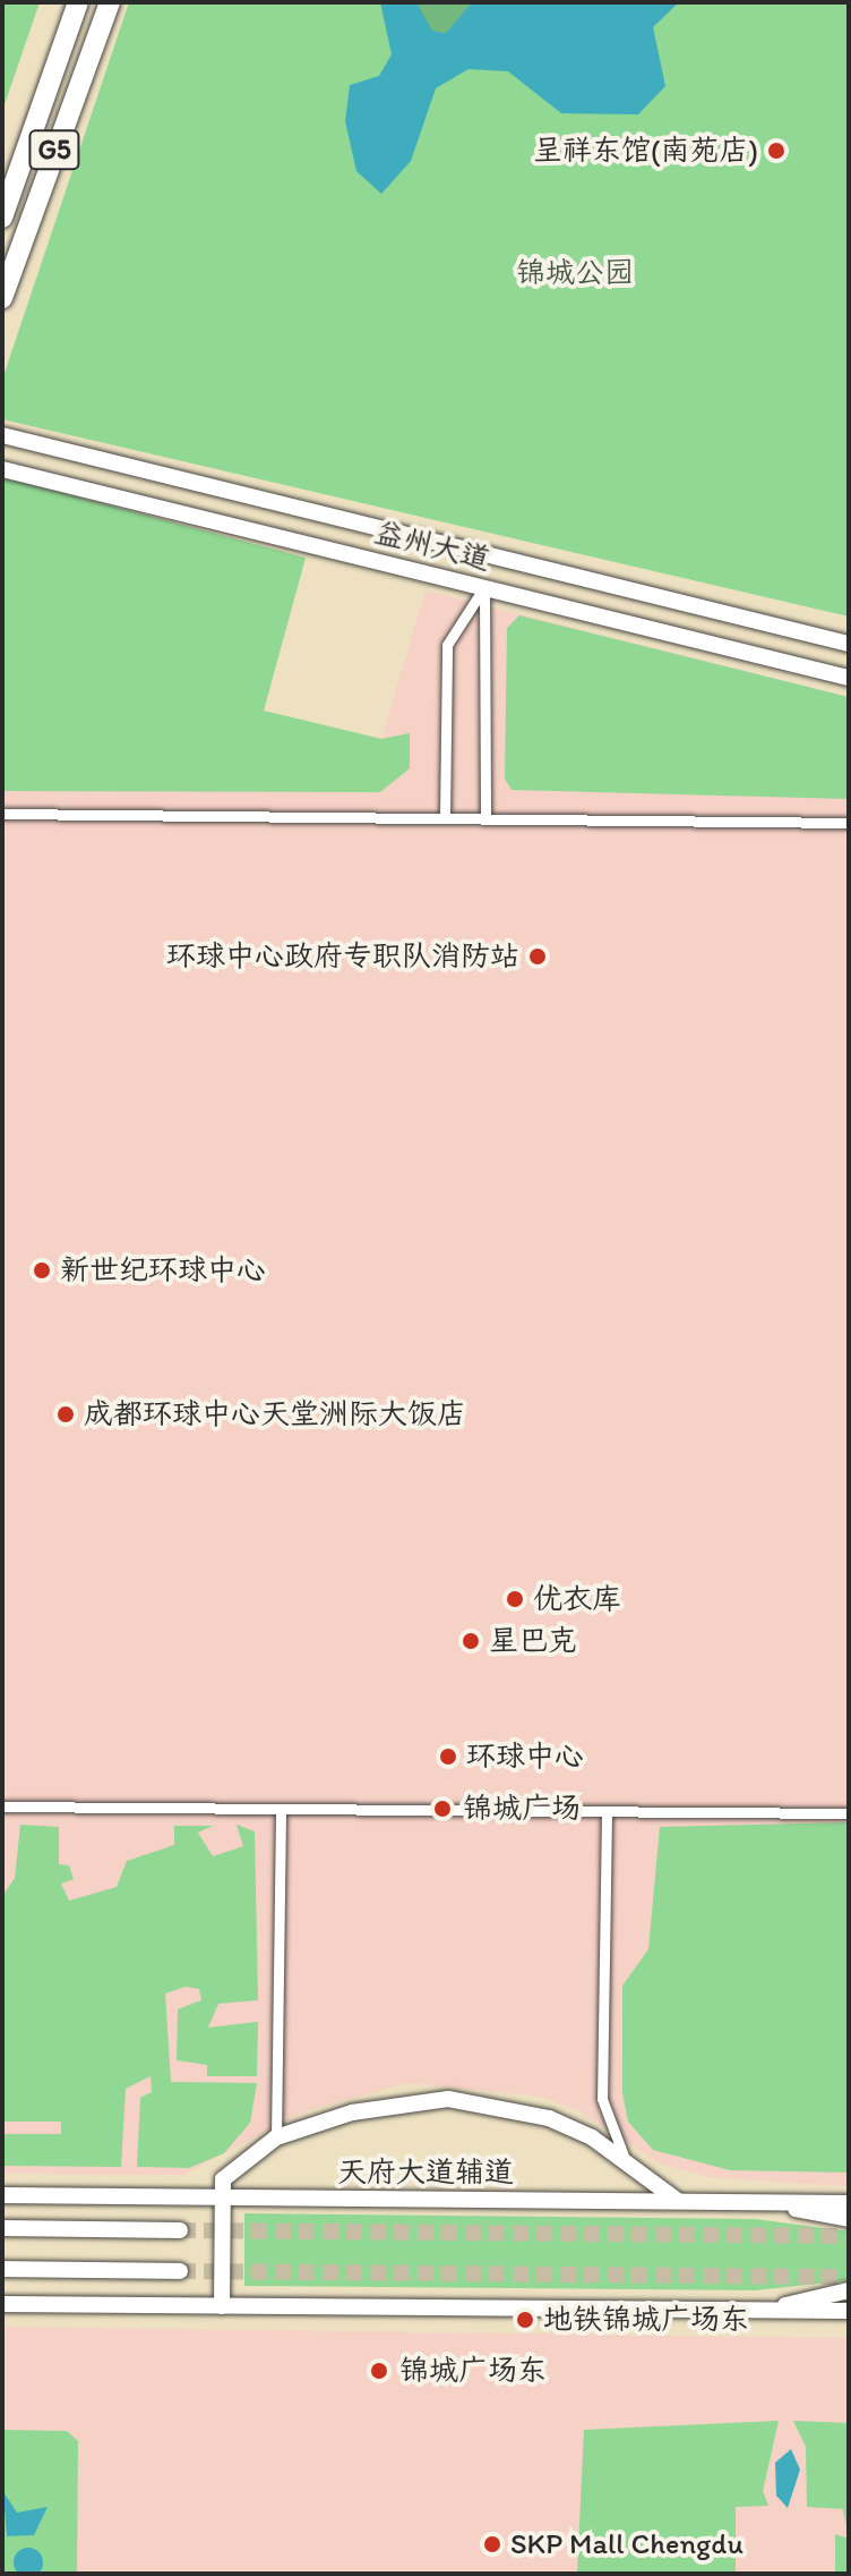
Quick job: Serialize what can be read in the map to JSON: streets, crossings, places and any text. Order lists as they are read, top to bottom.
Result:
{
  "streets": {
    "highway": ["G5"],
    "street": ["益州大道", "天府大道辅道"]
  },
  "parks": ["锦城公园"],
  "places": [
    "呈祥东馆(南苑店)",
    "环球中心政府专职队消防站",
    "新世纪环球中心",
    "成都环球中心天堂洲际大饭店",
    "优衣库",
    "星巴克",
    "环球中心",
    "锦城广场",
    "地铁锦城广场东",
    "锦城广场东",
    "SKP Mall Chengdu"
  ]
}
